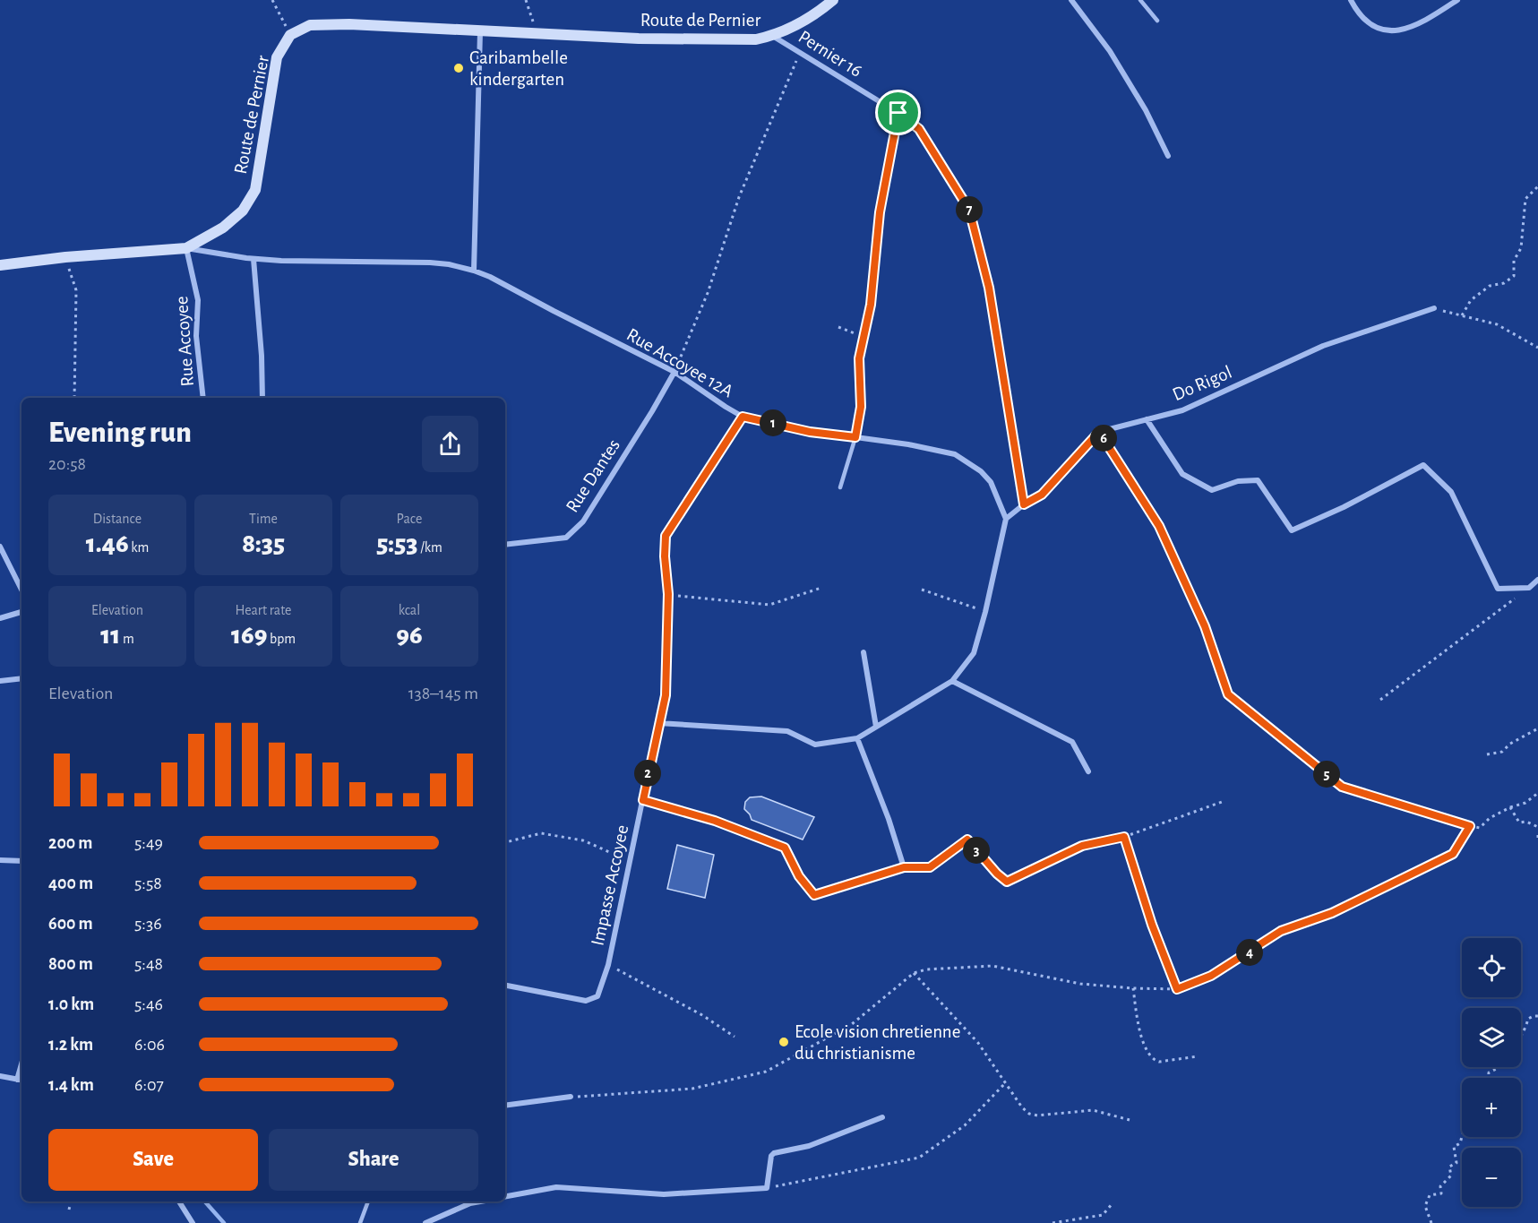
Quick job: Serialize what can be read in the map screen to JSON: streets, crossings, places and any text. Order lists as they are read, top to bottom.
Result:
{
  "streets": {
    "street": [
      "Route de Pernier",
      "Pernier 16",
      "Rue Accoyee",
      "Rue Accoyee 12A",
      "Do Rigol",
      "Rue Dantes",
      "Impasse Accoyee"
    ]
  },
  "crossings": [
    ["Route de Pernier", "Pernier 16"],
    ["Route de Pernier", "Rue Accoyee"],
    ["Route de Pernier", "Rue Accoyee 12A"],
    ["Rue Accoyee", "Rue Accoyee 12A"],
    ["Rue Accoyee 12A", "Rue Dantes"],
    ["Rue Accoyee 12A", "Impasse Accoyee"]
  ],
  "places": ["Caribambelle kindergarten", "Ecole vision chretienne du christianisme"],
  "page": {
    "pins": [
      "7",
      "1",
      "6",
      "2",
      "5",
      "3",
      "4"
    ],
    "heading": ["Evening run", "20:58"],
    "stats": [
      ["Distance", "1.46 km"],
      ["Time", "8:35"],
      ["Pace", "5:53 /km"],
      ["Elevation", "11 m"],
      ["Heart rate", "169 bpm"],
      ["kcal", "96"]
    ],
    "chart": ["Elevation", "138–145 m"],
    "list": [
      {
        "name": "200 m",
        "note": "5:49"
      },
      {
        "name": "400 m",
        "note": "5:58"
      },
      {
        "name": "600 m",
        "note": "5:36"
      },
      {
        "name": "800 m",
        "note": "5:48"
      },
      {
        "name": "1.0 km",
        "note": "5:46"
      },
      {
        "name": "1.2 km",
        "note": "6:06"
      },
      {
        "name": "1.4 km",
        "note": "6:07"
      }
    ],
    "map_buttons": ["+", "−"],
    "buttons": ["Save", "Share"]
  }
}
